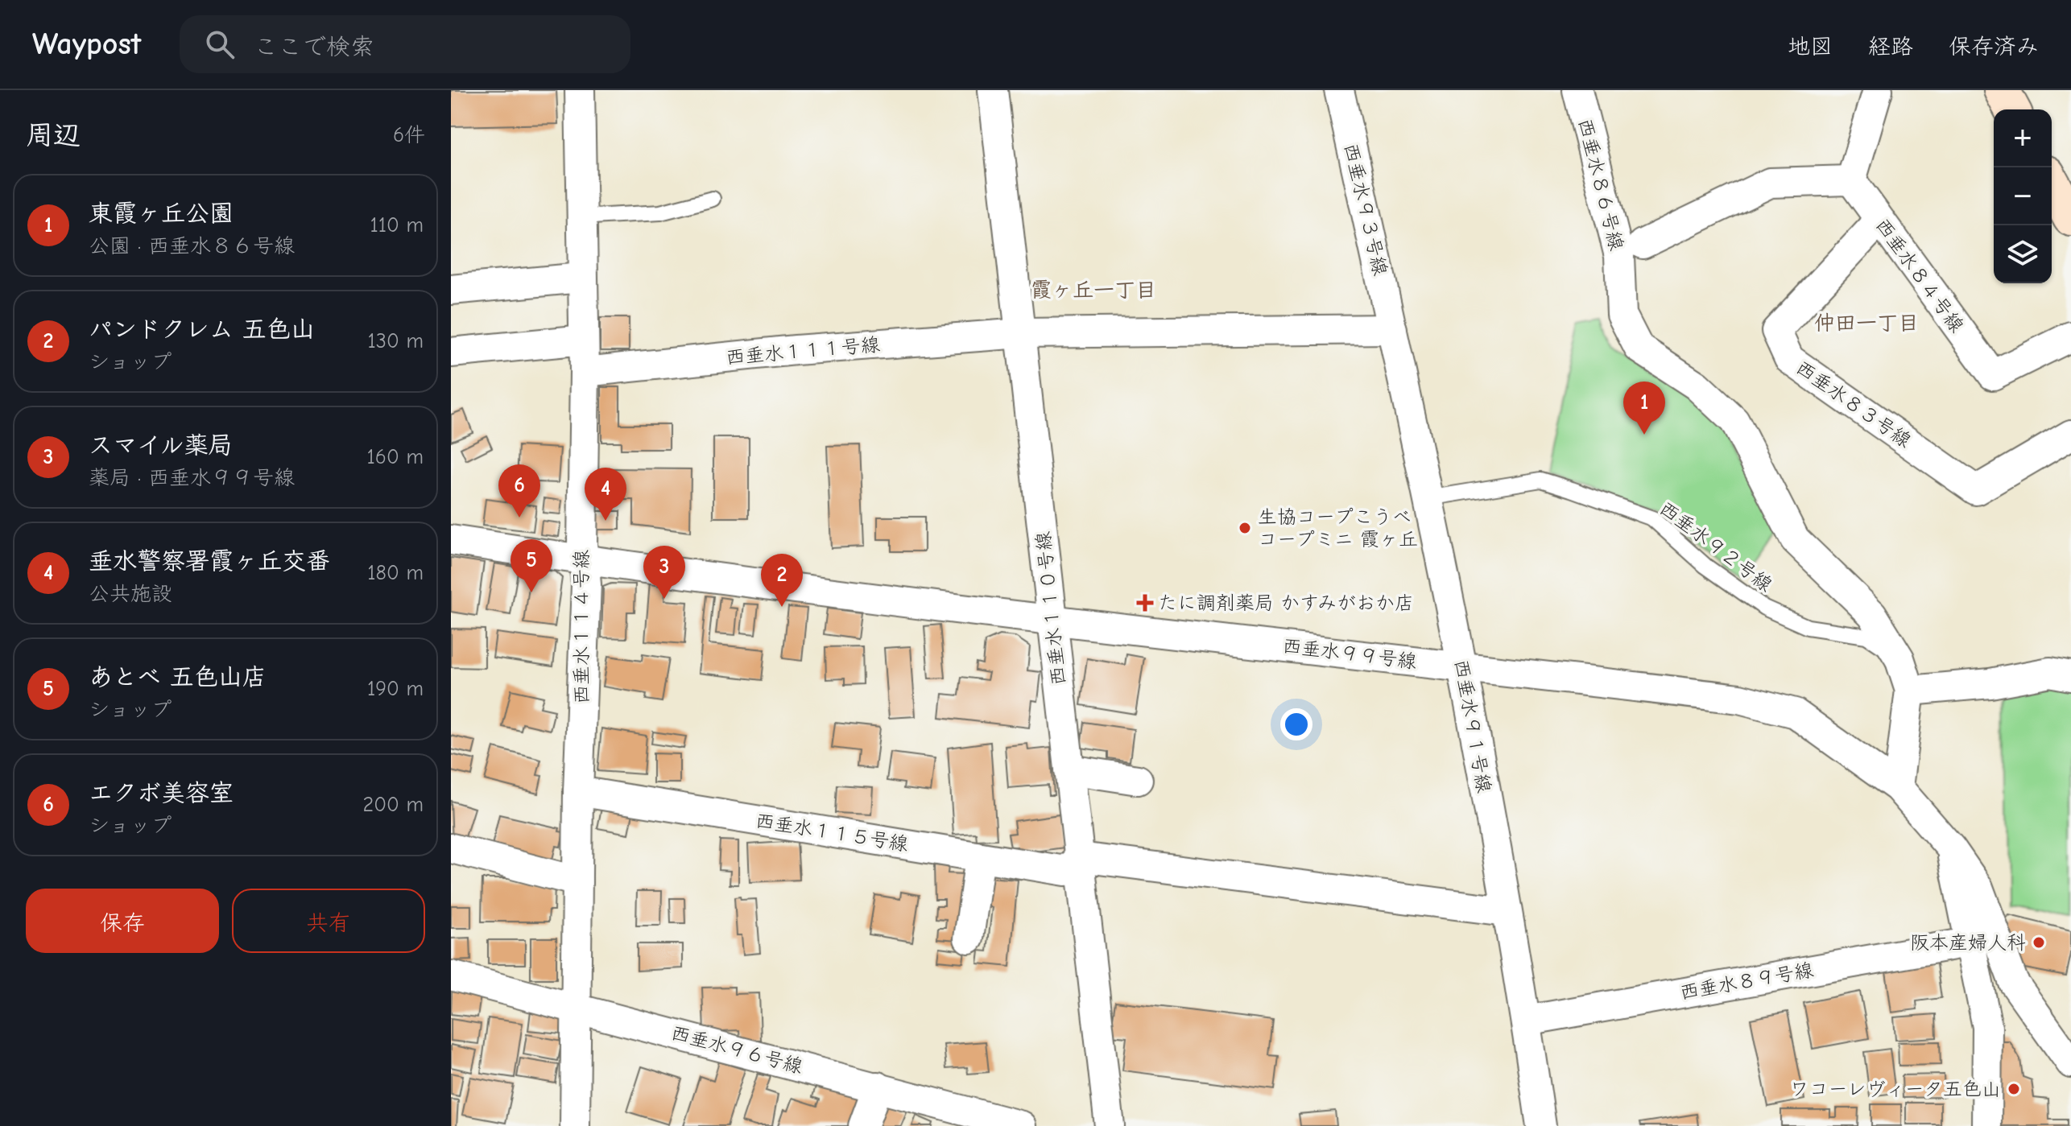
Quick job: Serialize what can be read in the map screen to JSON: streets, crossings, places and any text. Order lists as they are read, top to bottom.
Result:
{
  "streets": {
    "street": [
      "西垂水８６号線",
      "西垂水９３号線",
      "西垂水８４号線",
      "西垂水１１１号線",
      "西垂水８３号線",
      "西垂水１１０号線",
      "西垂水１１４号線",
      "西垂水９９号線",
      "西垂水９１号線",
      "西垂水１１５号線",
      "西垂水８９号線",
      "西垂水９６号線"
    ],
    "lane": ["西垂水９２号線"]
  },
  "crossings": [
    ["西垂水８６号線", "西垂水９２号線"],
    ["西垂水８６号線", "西垂水９９号線"],
    ["西垂水９３号線", "西垂水１１１号線"],
    ["西垂水９３号線", "西垂水９１号線"],
    ["西垂水８４号線", "西垂水８３号線"],
    ["西垂水１１１号線", "西垂水１１０号線"],
    ["西垂水１１１号線", "西垂水１１４号線"],
    ["西垂水１１１号線", "西垂水９１号線"],
    ["西垂水９２号線", "西垂水９１号線"],
    ["西垂水１１０号線", "西垂水９９号線"],
    ["西垂水１１０号線", "西垂水１１５号線"],
    ["西垂水１１４号線", "西垂水９９号線"],
    ["西垂水１１４号線", "西垂水１１５号線"],
    ["西垂水１１４号線", "西垂水９６号線"],
    ["西垂水９９号線", "西垂水９１号線"],
    ["西垂水９１号線", "西垂水８９号線"]
  ],
  "districts": ["霞ヶ丘一丁目", "仲田一丁目"],
  "places": {
    "other": ["生協コープこうべ コープミニ 霞ヶ丘", "阪本産婦人科", "ワコーレヴィータ五色山"],
    "health": ["たに調剤薬局 かすみがおか店"]
  },
  "page": {
    "header": "Waypost",
    "search": "ここで検索",
    "nav": ["地図", "経路", "保存済み"],
    "heading": ["周辺", "6件"],
    "map_buttons": ["+", "−"],
    "list": [
      {
        "mark": "1",
        "name": "東霞ヶ丘公園",
        "note": "公園 · 西垂水８６号線",
        "value": "110 m"
      },
      {
        "mark": "2",
        "name": "パンドクレム 五色山",
        "note": "ショップ",
        "value": "130 m"
      },
      {
        "mark": "3",
        "name": "スマイル薬局",
        "note": "薬局 · 西垂水９９号線",
        "value": "160 m"
      },
      {
        "mark": "4",
        "name": "垂水警察署霞ヶ丘交番",
        "note": "公共施設",
        "value": "180 m"
      },
      {
        "mark": "5",
        "name": "あとべ 五色山店",
        "note": "ショップ",
        "value": "190 m"
      },
      {
        "mark": "6",
        "name": "エクボ美容室",
        "note": "ショップ",
        "value": "200 m"
      }
    ],
    "pins": [
      "1",
      "6",
      "4",
      "5",
      "3",
      "2"
    ],
    "buttons": ["保存", "共有"]
  }
}
